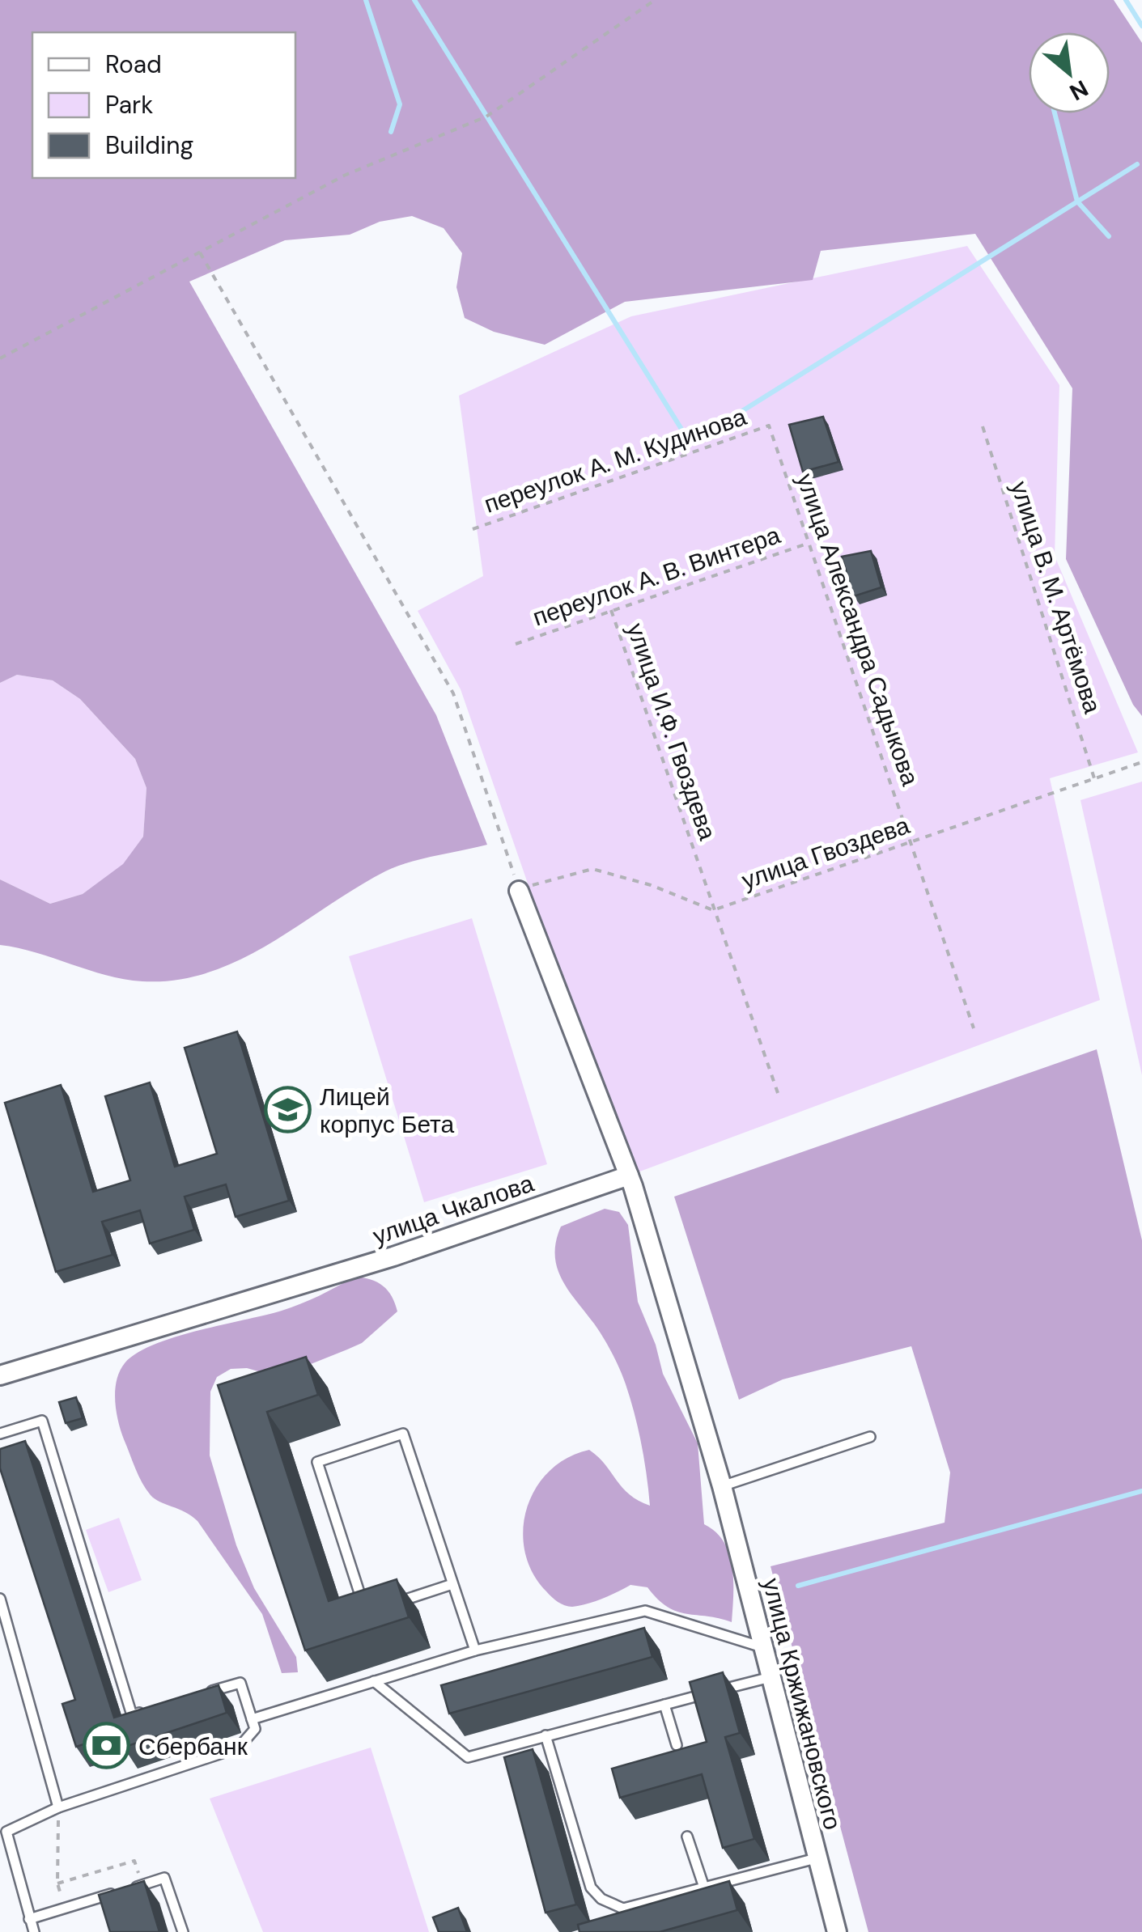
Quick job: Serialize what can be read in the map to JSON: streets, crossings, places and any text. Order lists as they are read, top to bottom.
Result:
{
  "streets": {
    "street": ["улица Чкалова", "улица Кржижановского"],
    "path": [
      "переулок А. М. Кудинова",
      "переулок А. В. Винтера",
      "улица В. М. Артёмова",
      "улица Александра Садыкова",
      "улица И.Ф. Гвоздева",
      "улица Гвоздева"
    ]
  },
  "crossings": [
    ["переулок А. М. Кудинова", "улица Александра Садыкова"],
    ["переулок А. В. Винтера", "улица Александра Садыкова"],
    ["переулок А. В. Винтера", "улица И.Ф. Гвоздева"],
    ["улица В. М. Артёмова", "улица Гвоздева"],
    ["улица Александра Садыкова", "улица Гвоздева"],
    ["улица И.Ф. Гвоздева", "улица Гвоздева"],
    ["улица Чкалова", "улица Кржижановского"]
  ],
  "places": {
    "school or university": ["Лицей корпус Бета"],
    "bank": ["Сбербанк"]
  },
  "legend": ["Road", "Park", "Building"],
  "north": "bottom right"
}
